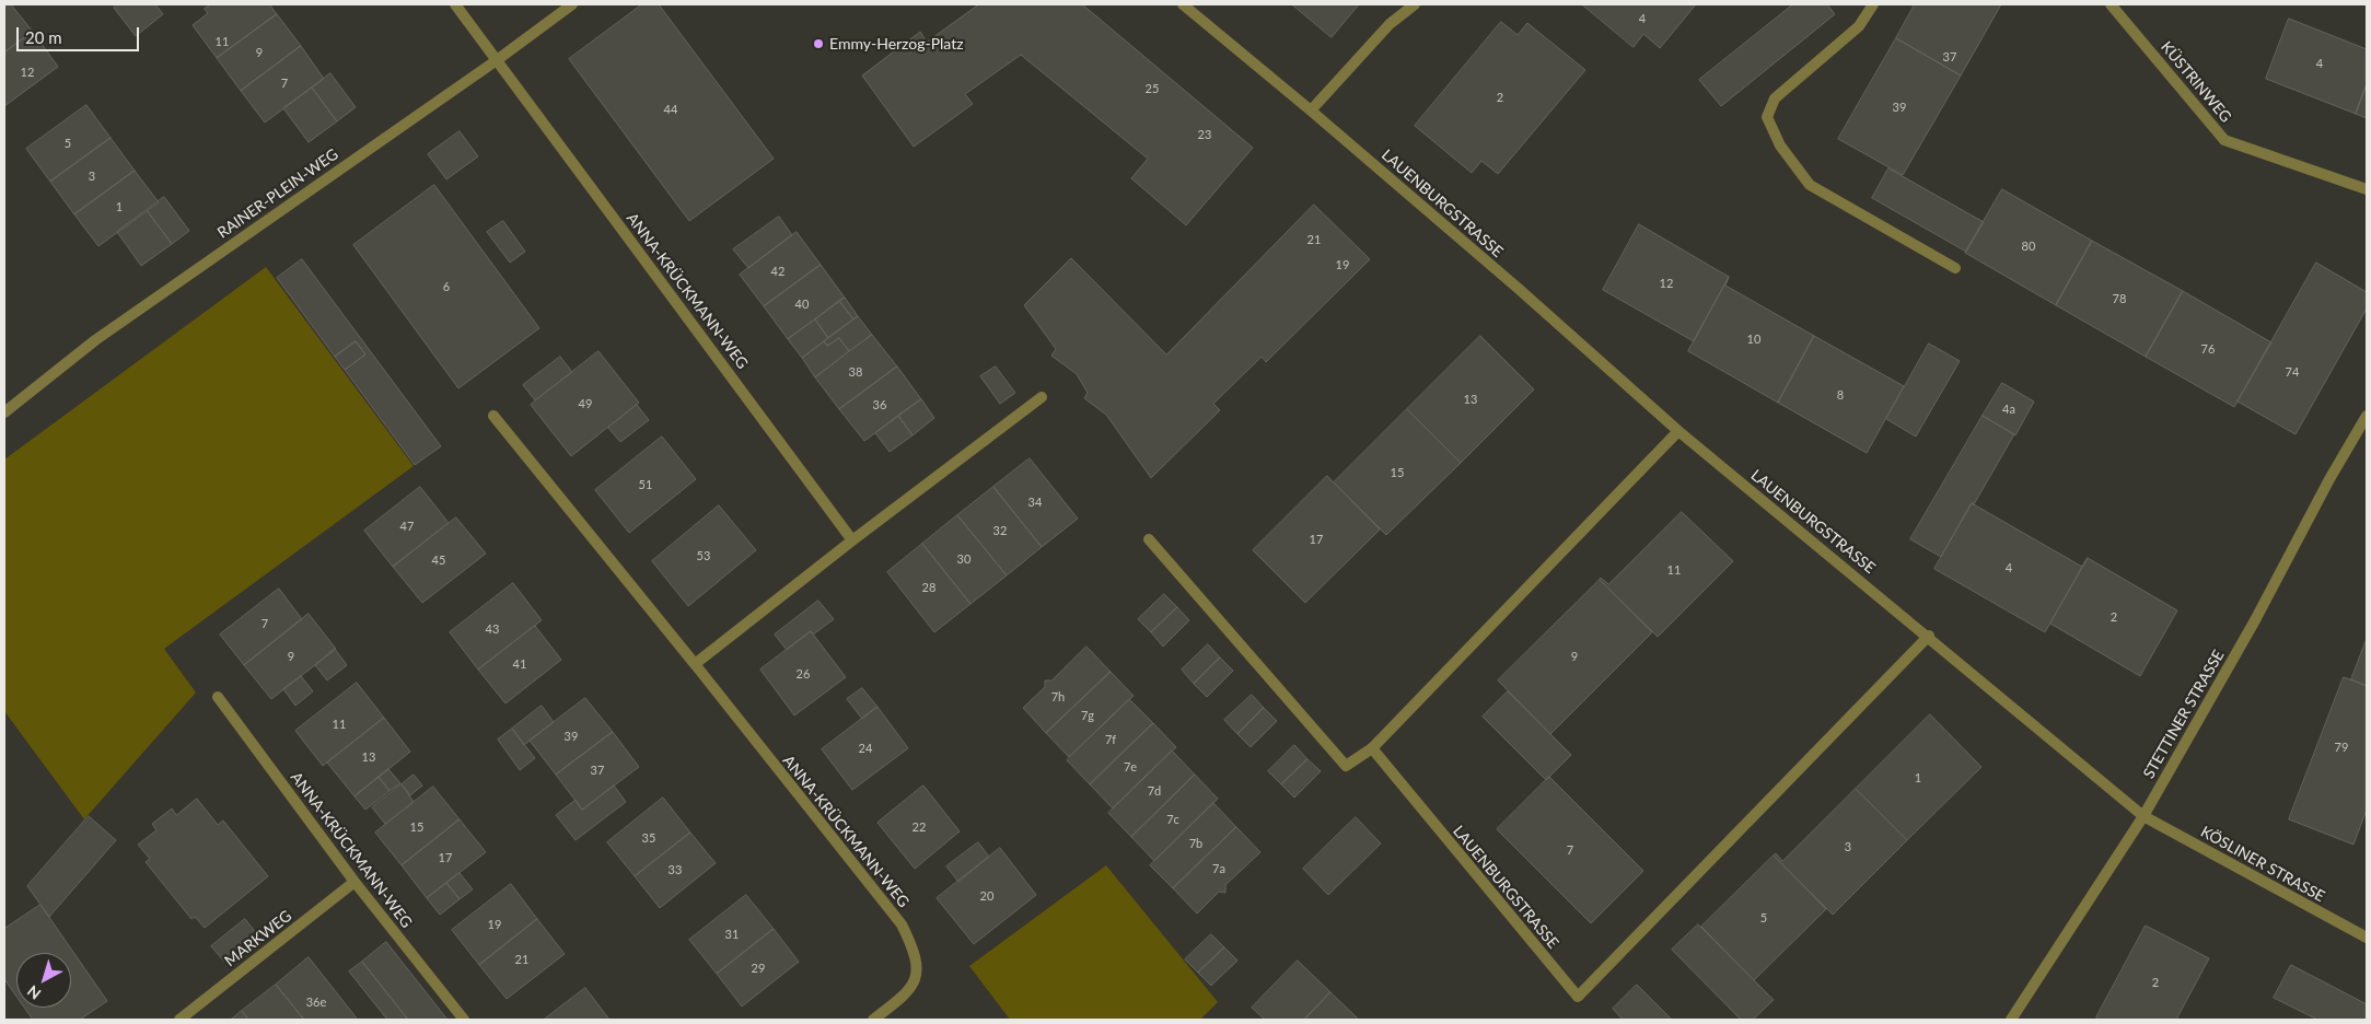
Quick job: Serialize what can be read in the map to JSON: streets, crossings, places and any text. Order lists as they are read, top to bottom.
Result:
{
  "streets": {
    "street": [
      "KÜSTRINWEG",
      "RAINER-PLEIN-WEG",
      "LAUENBURGSTRASSE",
      "ANNA-KRÜCKMANN-WEG",
      "STETTINER STRASSE",
      "KÖSLINER STRASSE",
      "MARKWEG"
    ]
  },
  "crossings": [
    ["RAINER-PLEIN-WEG", "ANNA-KRÜCKMANN-WEG"],
    ["LAUENBURGSTRASSE", "STETTINER STRASSE"],
    ["LAUENBURGSTRASSE", "KÖSLINER STRASSE"],
    ["ANNA-KRÜCKMANN-WEG", "MARKWEG"],
    ["STETTINER STRASSE", "KÖSLINER STRASSE"]
  ],
  "places": ["Emmy-Herzog-Platz"],
  "house_numbers": [
    "4",
    "11",
    "9",
    "37",
    "4",
    "12",
    "7",
    "25",
    "2",
    "39",
    "44",
    "23",
    "5",
    "3",
    "1",
    "21",
    "80",
    "19",
    "42",
    "12",
    "6",
    "78",
    "40",
    "10",
    "76",
    "38",
    "74",
    "8",
    "13",
    "49",
    "36",
    "4a",
    "15",
    "51",
    "34",
    "47",
    "32",
    "17",
    "53",
    "30",
    "45",
    "4",
    "11",
    "28",
    "2",
    "7",
    "43",
    "9",
    "9",
    "41",
    "26",
    "7h",
    "7g",
    "11",
    "39",
    "7f",
    "79",
    "24",
    "13",
    "7e",
    "37",
    "1",
    "7d",
    "7c",
    "15",
    "22",
    "35",
    "7b",
    "3",
    "7",
    "17",
    "7a",
    "33",
    "20",
    "5",
    "19",
    "31",
    "21",
    "29",
    "2",
    "36e"
  ],
  "scale_bar": "20 m",
  "north": "bottom left"
}
